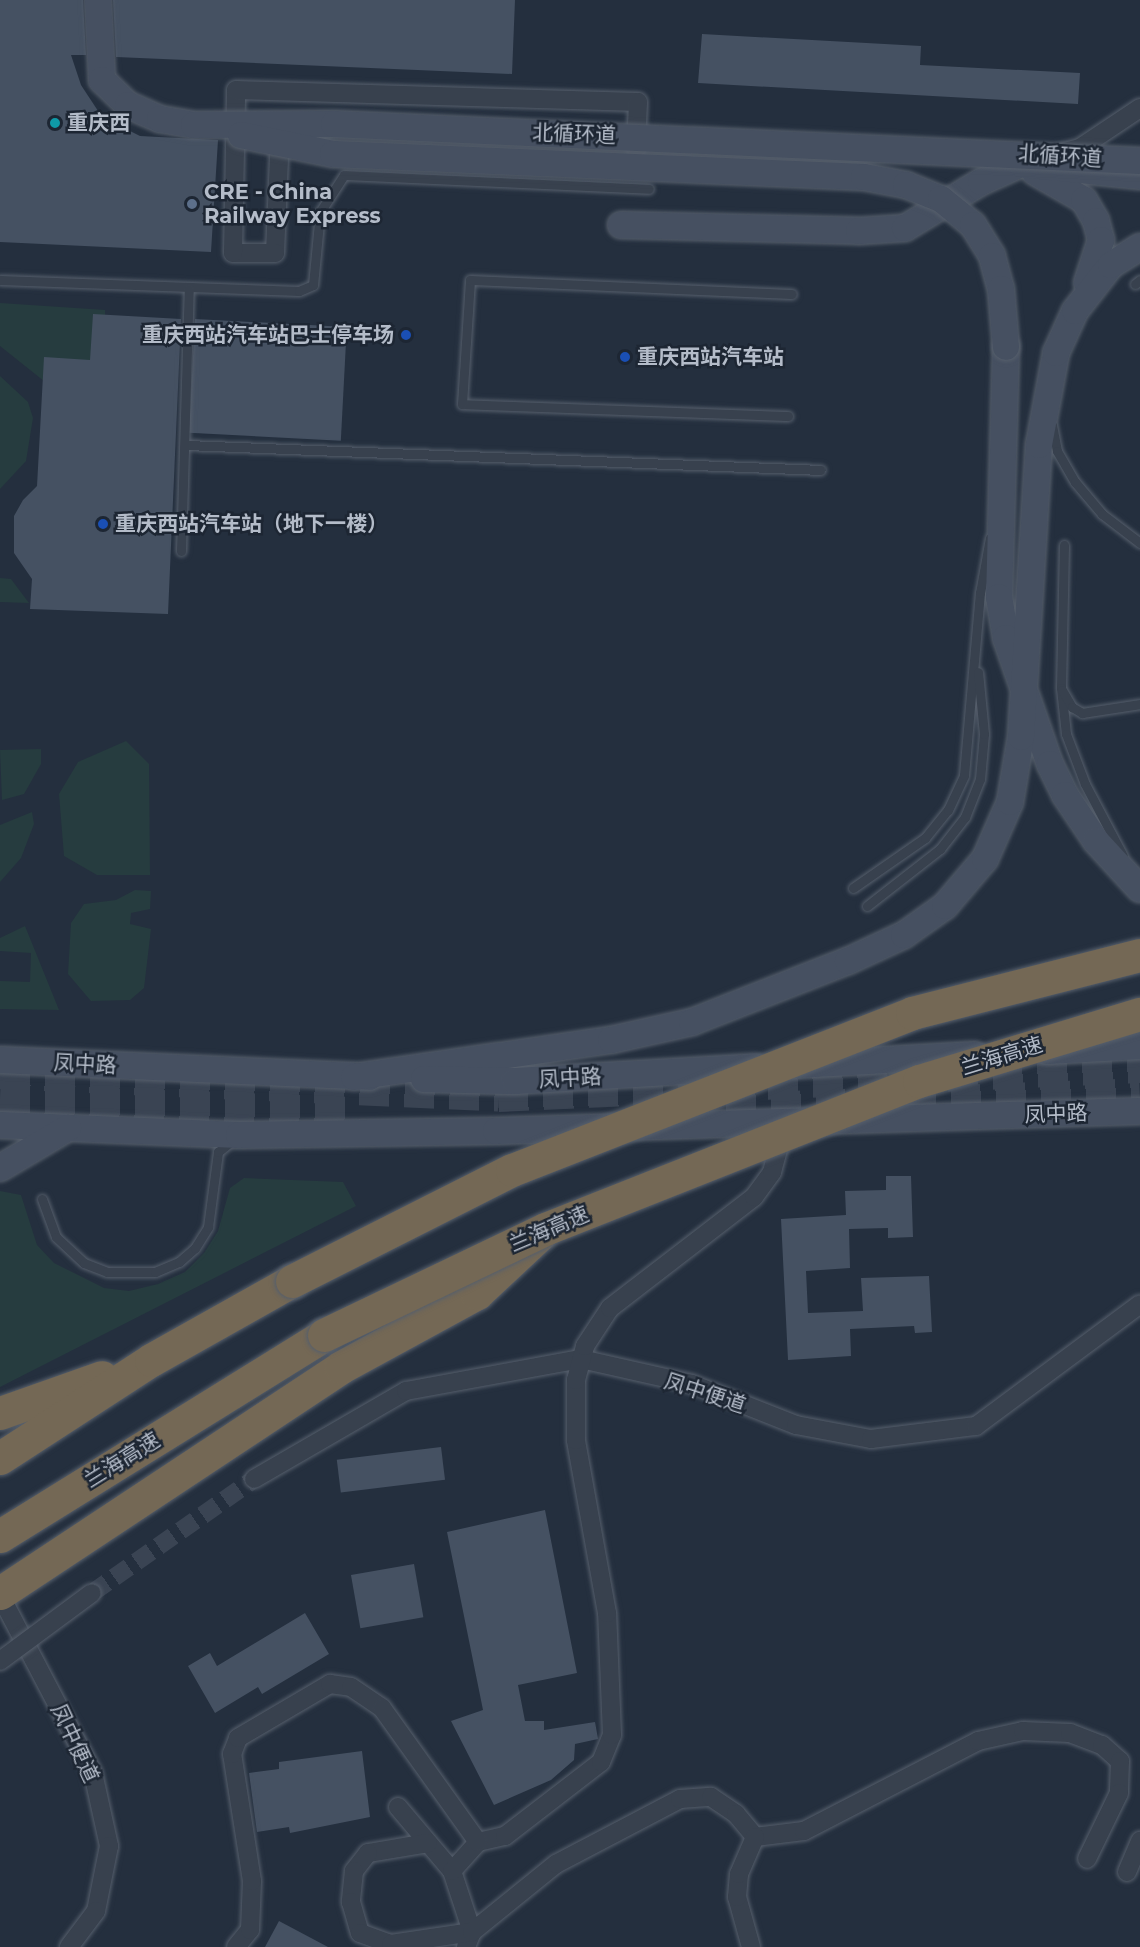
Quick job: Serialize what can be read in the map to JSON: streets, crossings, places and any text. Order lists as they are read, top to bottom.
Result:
{
  "streets": {
    "highway": ["兰海高速"],
    "main road": ["北循环道", "凤中路"],
    "street": ["凤中便道"]
  },
  "places": [
    "重庆西",
    "CRE - China Railway Express",
    "重庆西站汽车站巴士停车场",
    "重庆西站汽车站",
    "重庆西站汽车站（地下一楼）"
  ]
}
